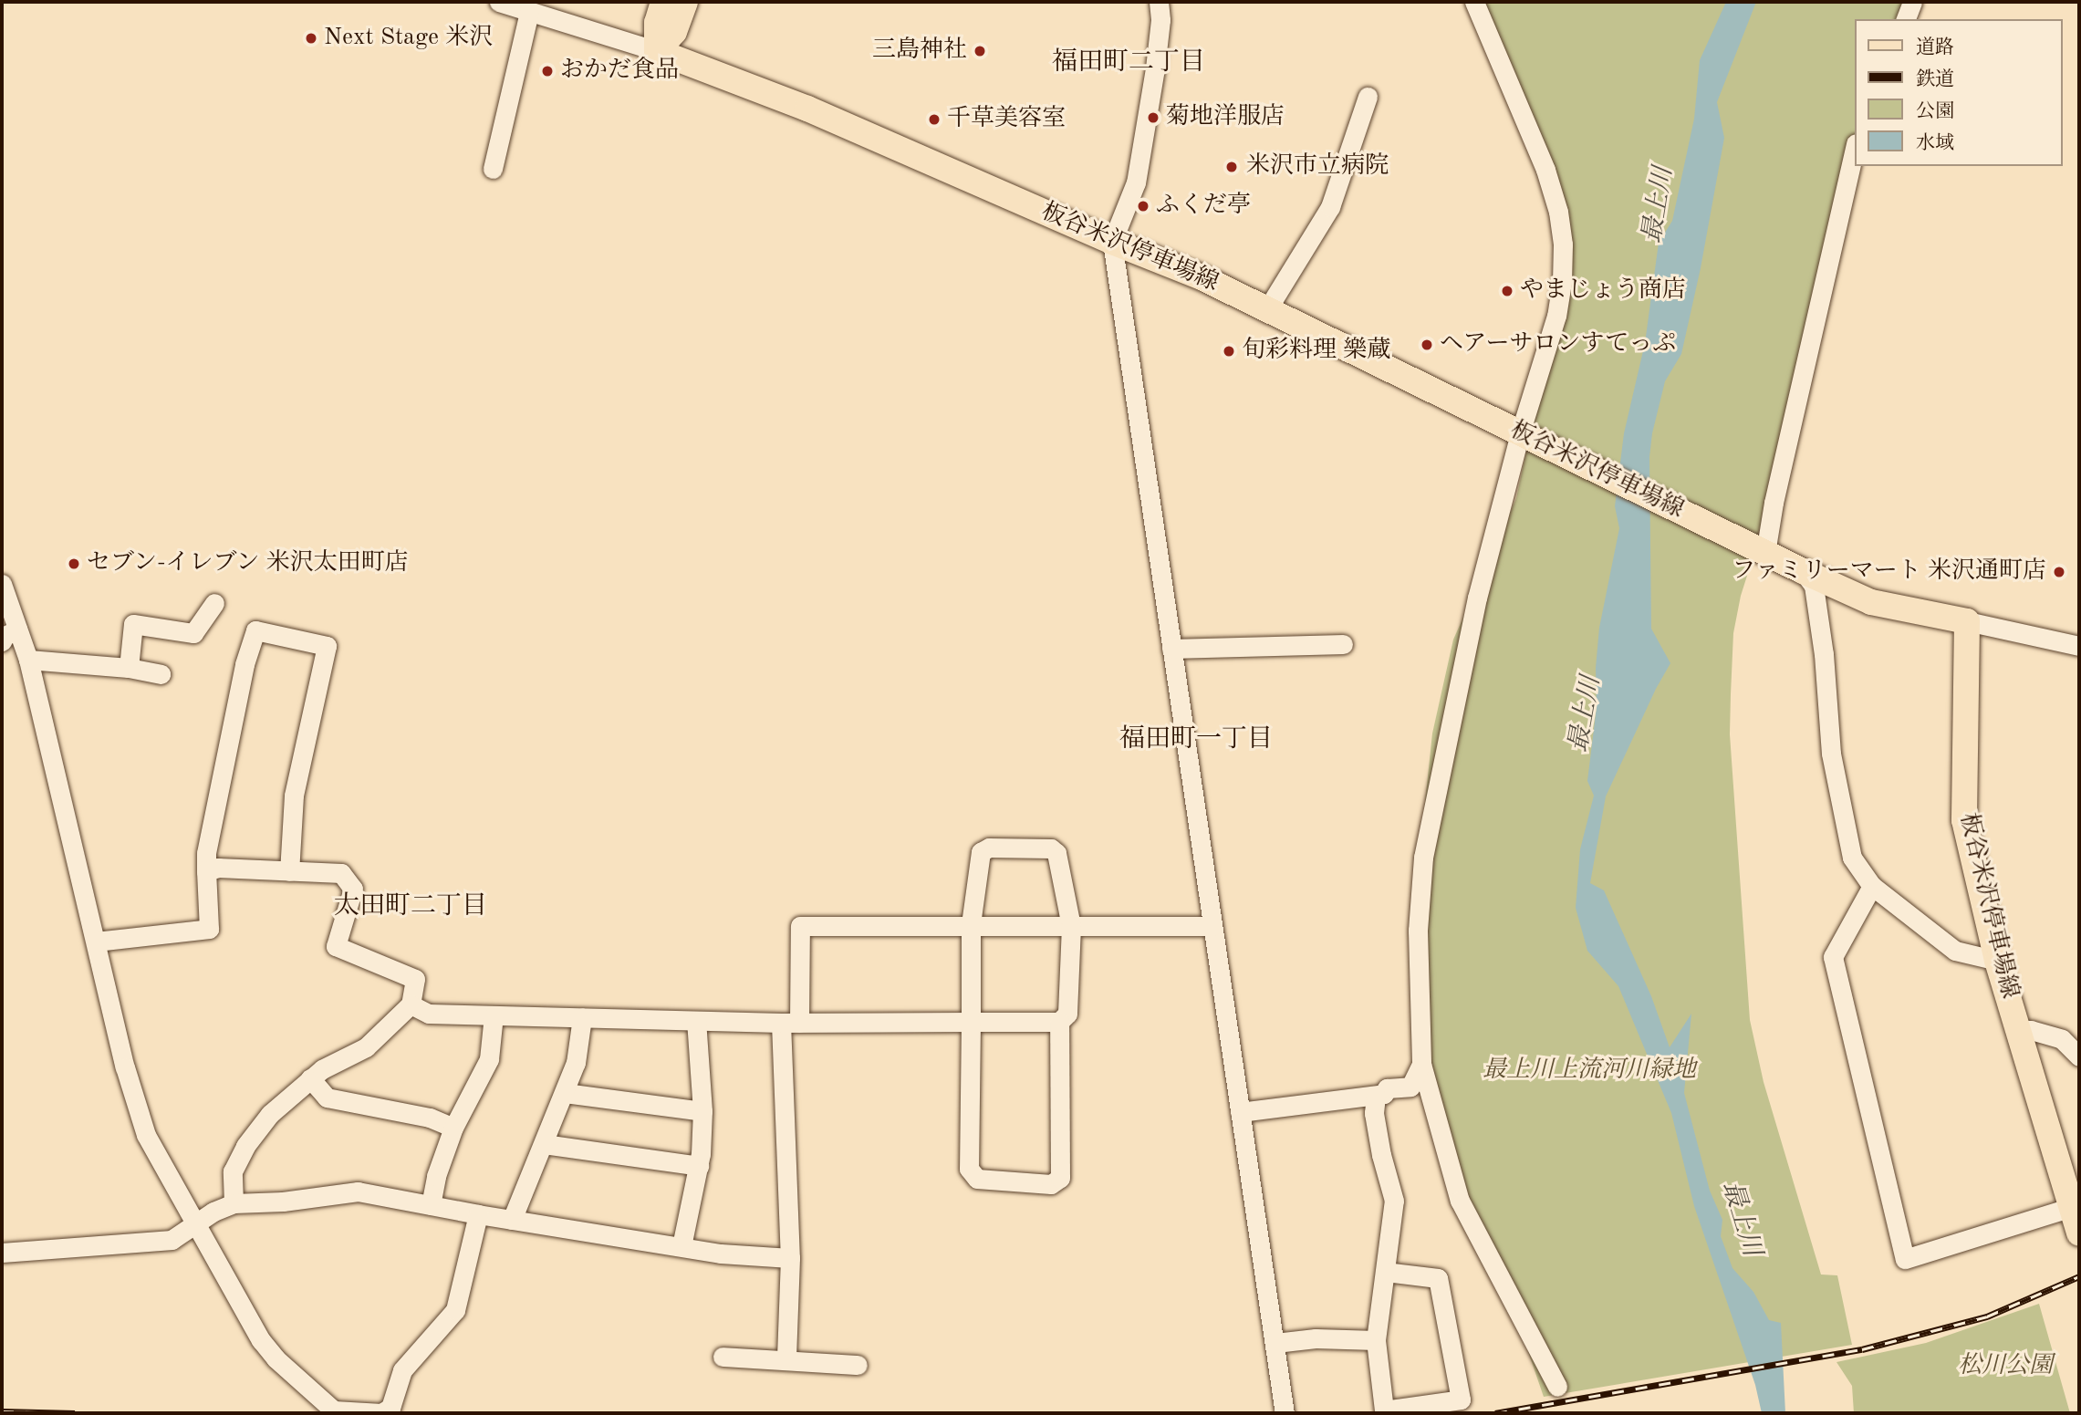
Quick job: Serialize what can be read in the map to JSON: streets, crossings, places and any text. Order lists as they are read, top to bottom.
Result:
{
  "streets": {
    "main road": ["板谷米沢停車場線"]
  },
  "districts": ["福田町二丁目", "福田町一丁目", "太田町二丁目"],
  "water": ["最上川"],
  "parks": ["最上川上流河川緑地", "松川公園"],
  "places": [
    "Next Stage 米沢",
    "三島神社",
    "おかだ食品",
    "菊地洋服店",
    "千草美容室",
    "米沢市立病院",
    "ふくだ亭",
    "やまじょう商店",
    "ヘアーサロンすてっぷ",
    "旬彩料理 樂蔵",
    "セブン-イレブン 米沢太田町店",
    "ファミリーマート 米沢通町店"
  ],
  "legend": [
    "道路",
    "鉄道",
    "公園",
    "水域"
  ]
}
